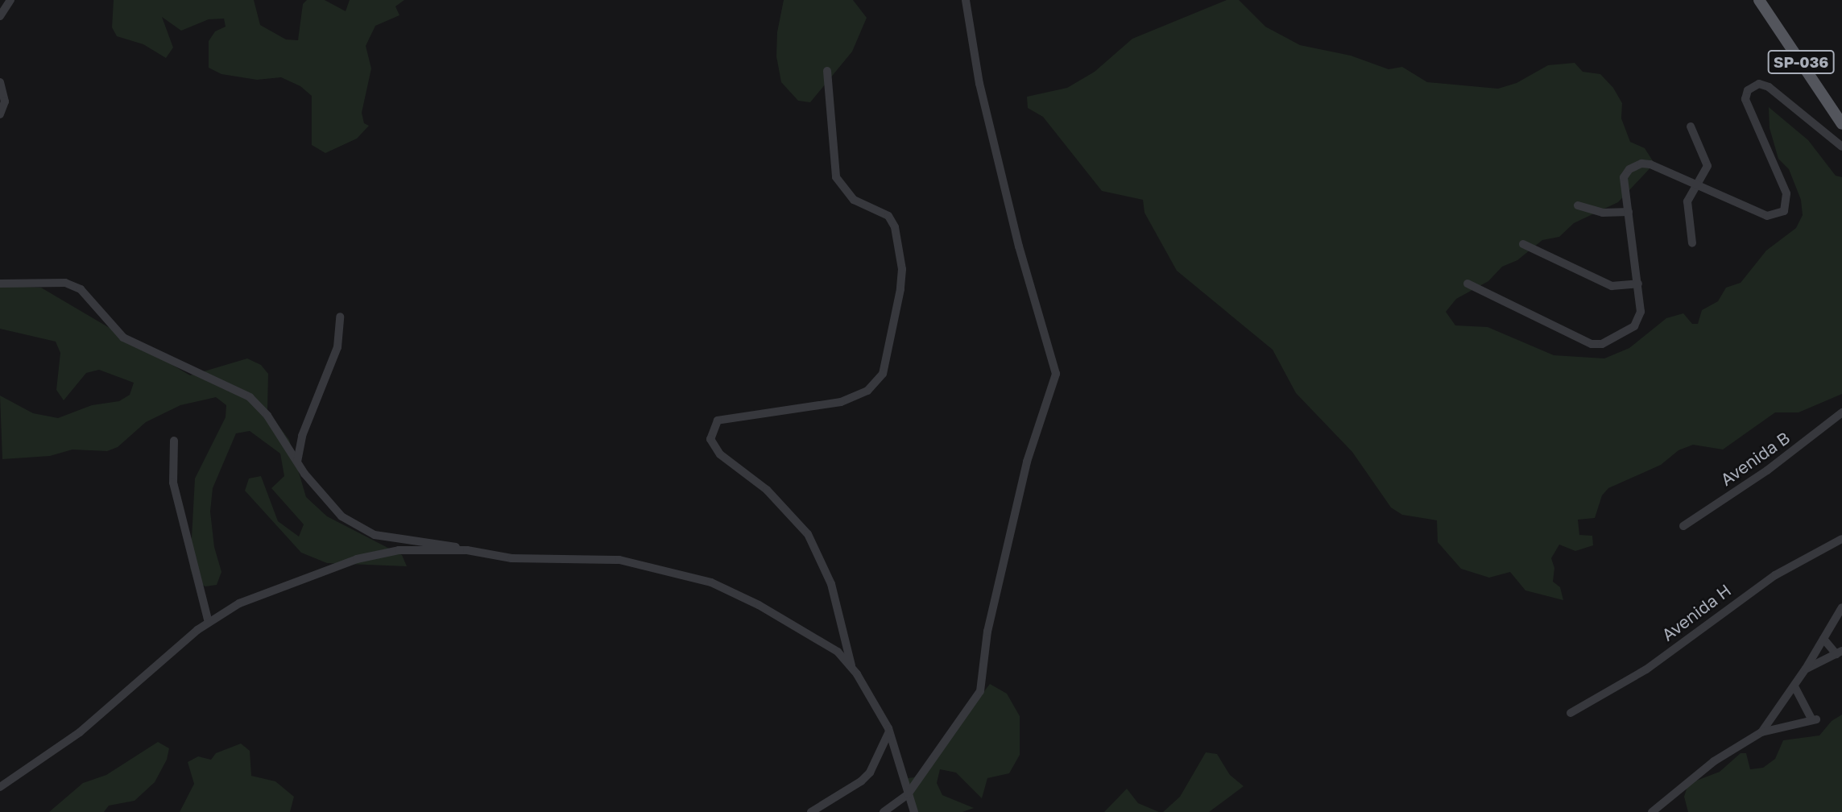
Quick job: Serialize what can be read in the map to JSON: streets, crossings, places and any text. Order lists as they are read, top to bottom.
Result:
{
  "streets": {
    "main road": ["SP-036"],
    "street": ["Avenida B", "Avenida H"]
  }
}
